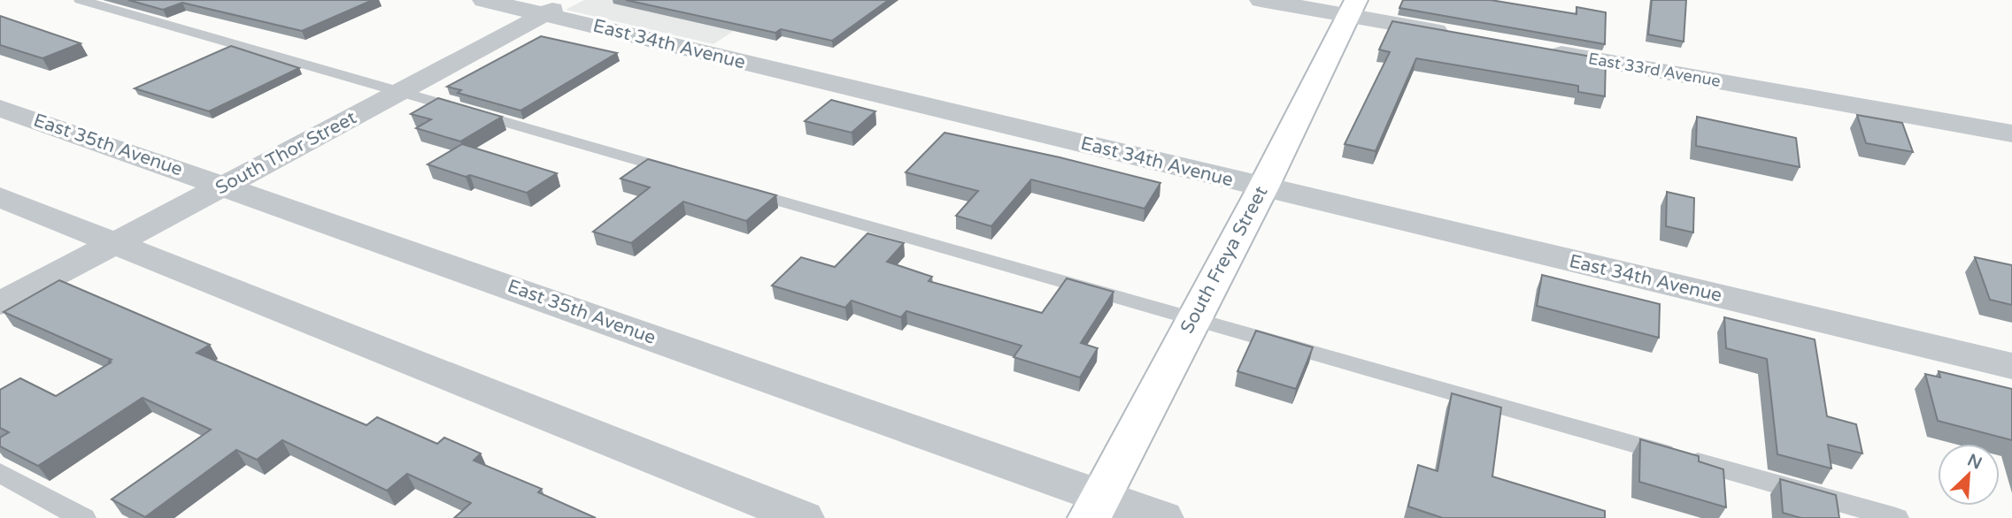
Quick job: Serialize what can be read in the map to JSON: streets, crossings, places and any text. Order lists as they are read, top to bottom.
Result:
{
  "streets": {
    "main road": ["South Freya Street"],
    "street": [
      "East 34th Avenue",
      "East 33rd Avenue",
      "East 35th Avenue",
      "South Thor Street"
    ]
  },
  "crossings": [
    ["East 34th Avenue", "South Thor Street"],
    ["East 34th Avenue", "South Freya Street"],
    ["East 35th Avenue", "South Thor Street"],
    ["East 35th Avenue", "South Freya Street"]
  ],
  "north": "top right"
}
